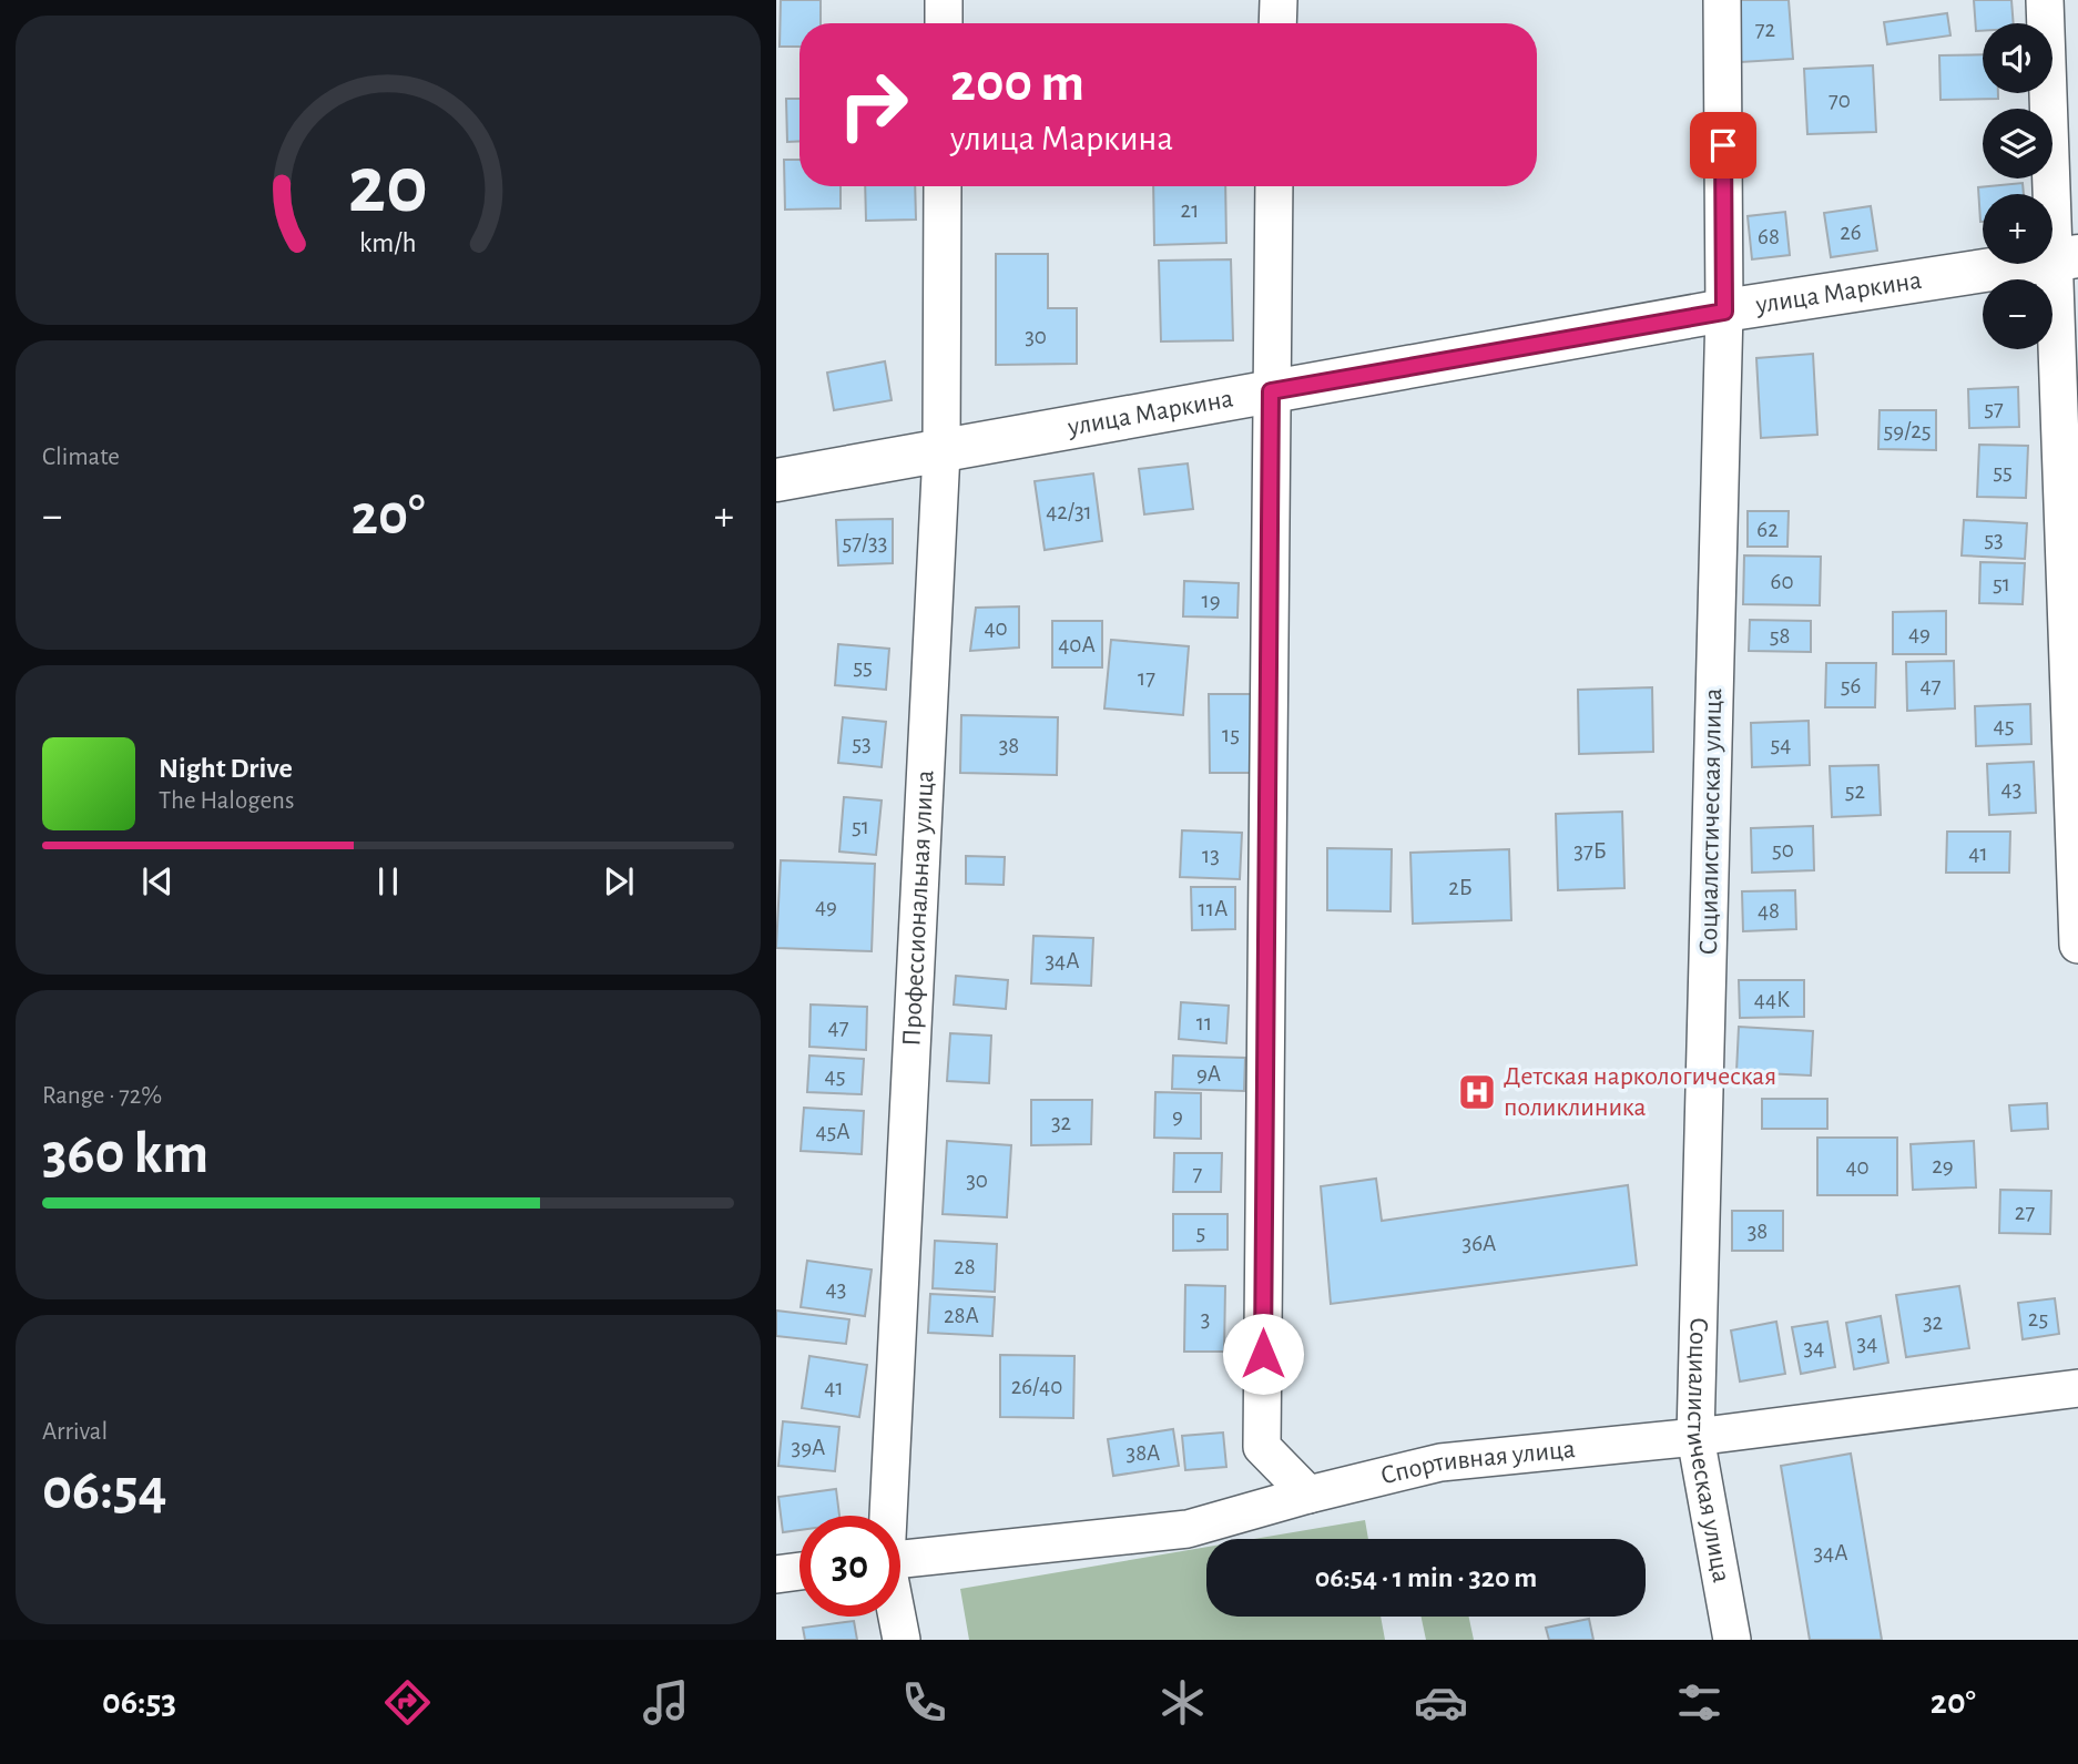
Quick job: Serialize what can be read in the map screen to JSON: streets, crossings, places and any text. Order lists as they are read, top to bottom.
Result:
{
  "streets": {
    "street": [
      "улица Маркина",
      "Социалистическая улица",
      "Профессиональная улица",
      "Спортивная улица"
    ]
  },
  "crossings": [
    ["улица Маркина", "Социалистическая улица"],
    ["улица Маркина", "Профессиональная улица"],
    ["Социалистическая улица", "Спортивная улица"]
  ],
  "places": {
    "hospital": ["Детская наркологическая поликлиника"]
  },
  "house_numbers": [
    "72",
    "70",
    "21",
    "26",
    "68",
    "30",
    "57",
    "59/25",
    "55",
    "42/31",
    "62",
    "53",
    "57/33",
    "60",
    "51",
    "19",
    "40",
    "49",
    "58",
    "40А",
    "55",
    "17",
    "56",
    "47",
    "45",
    "15",
    "53",
    "54",
    "38",
    "43",
    "52",
    "51",
    "50",
    "37Б",
    "41",
    "13",
    "2Б",
    "49",
    "11А",
    "48",
    "34А",
    "44К",
    "11",
    "47",
    "9А",
    "45",
    "9",
    "32",
    "45А",
    "29",
    "40",
    "7",
    "30",
    "27",
    "38",
    "5",
    "36А",
    "28",
    "43",
    "28А",
    "3",
    "25",
    "32",
    "34",
    "34",
    "26/40",
    "41",
    "39А",
    "38А",
    "34А"
  ],
  "page": {
    "map_buttons": ["+", "−"],
    "turn": ["200 m", "улица Маркина"],
    "tile": [
      "Climate",
      ["Range · 72%", "360 km"],
      ["Arrival", "06:54"]
    ],
    "heat": ["−", "20°", "+"],
    "song": ["Night Drive", "The Halogens"],
    "limit": "30",
    "trip": "06:54 · 1 min · 320 m",
    "tabs": ["06:53", "20°"],
    "gauge": ["20", "km/h"]
  }
}
